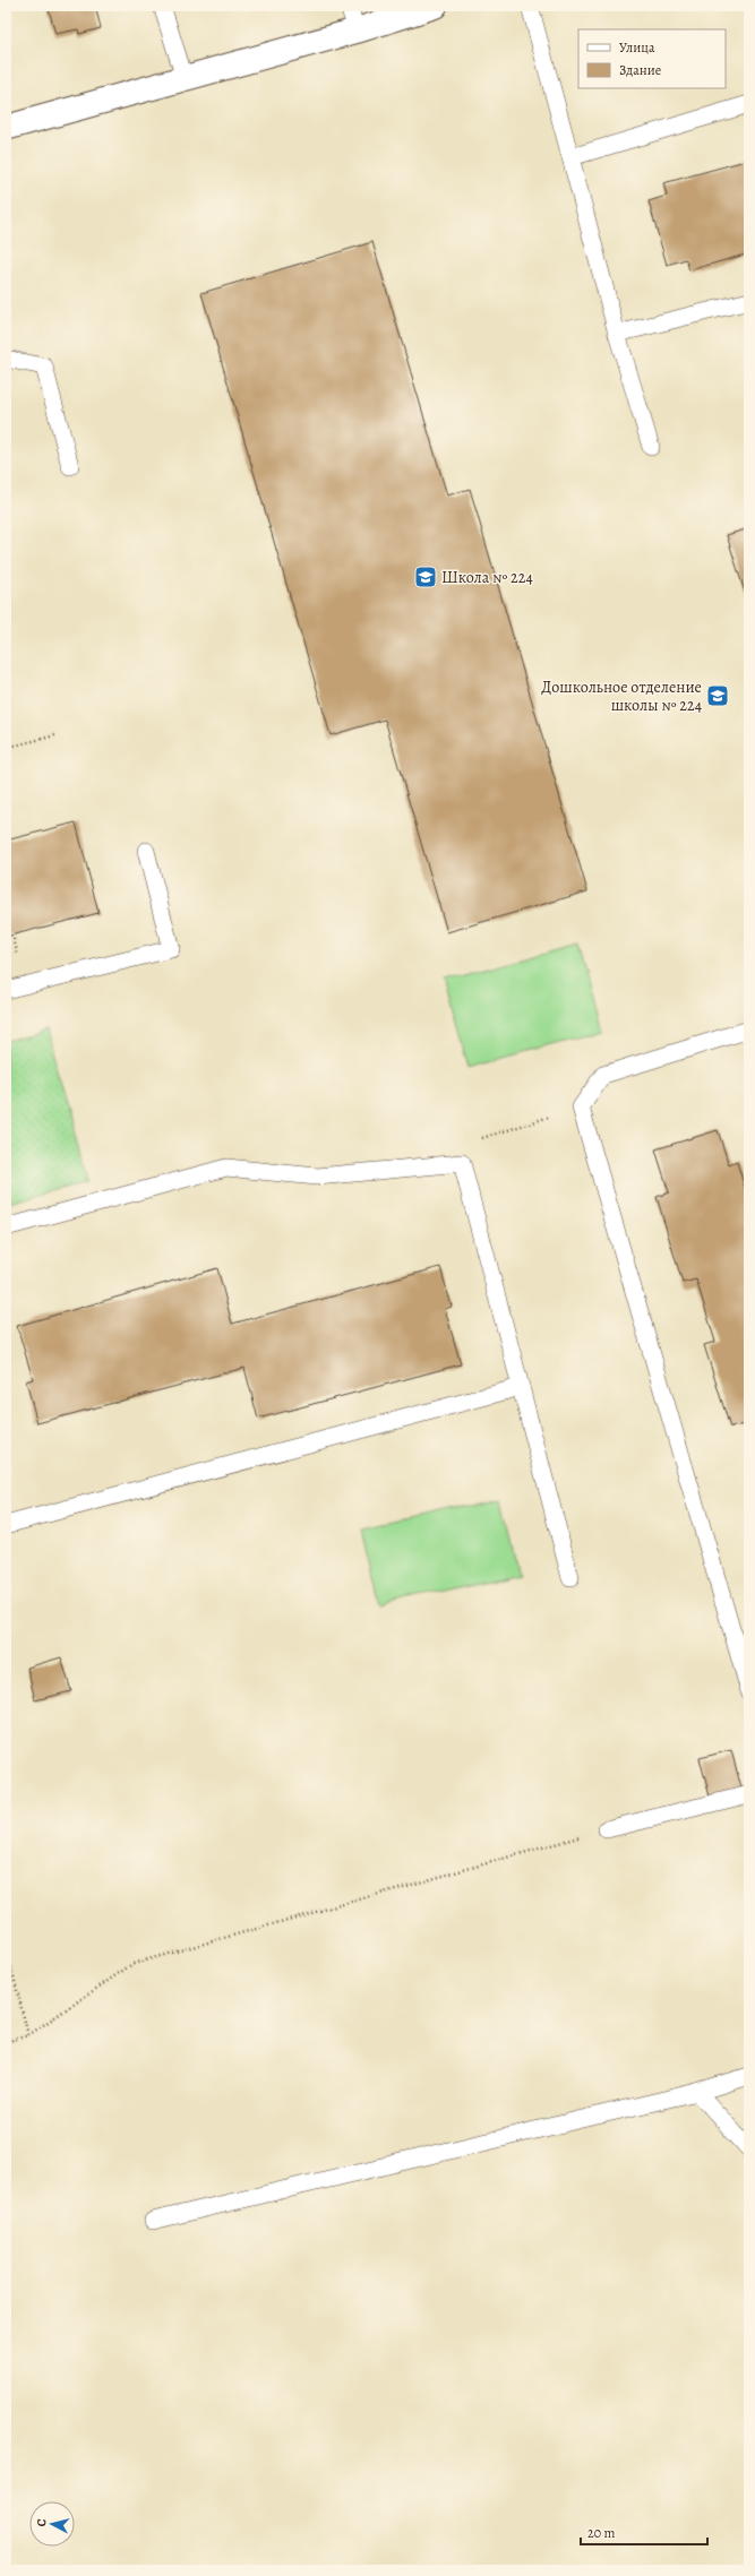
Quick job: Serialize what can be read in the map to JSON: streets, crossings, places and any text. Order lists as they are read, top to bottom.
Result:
{
  "places": {
    "school or university": ["Школа № 224", "Дошкольное отделение школы № 224"]
  },
  "legend": ["Улица", "Здание"],
  "scale_bar": "20 m",
  "north": "left"
}
